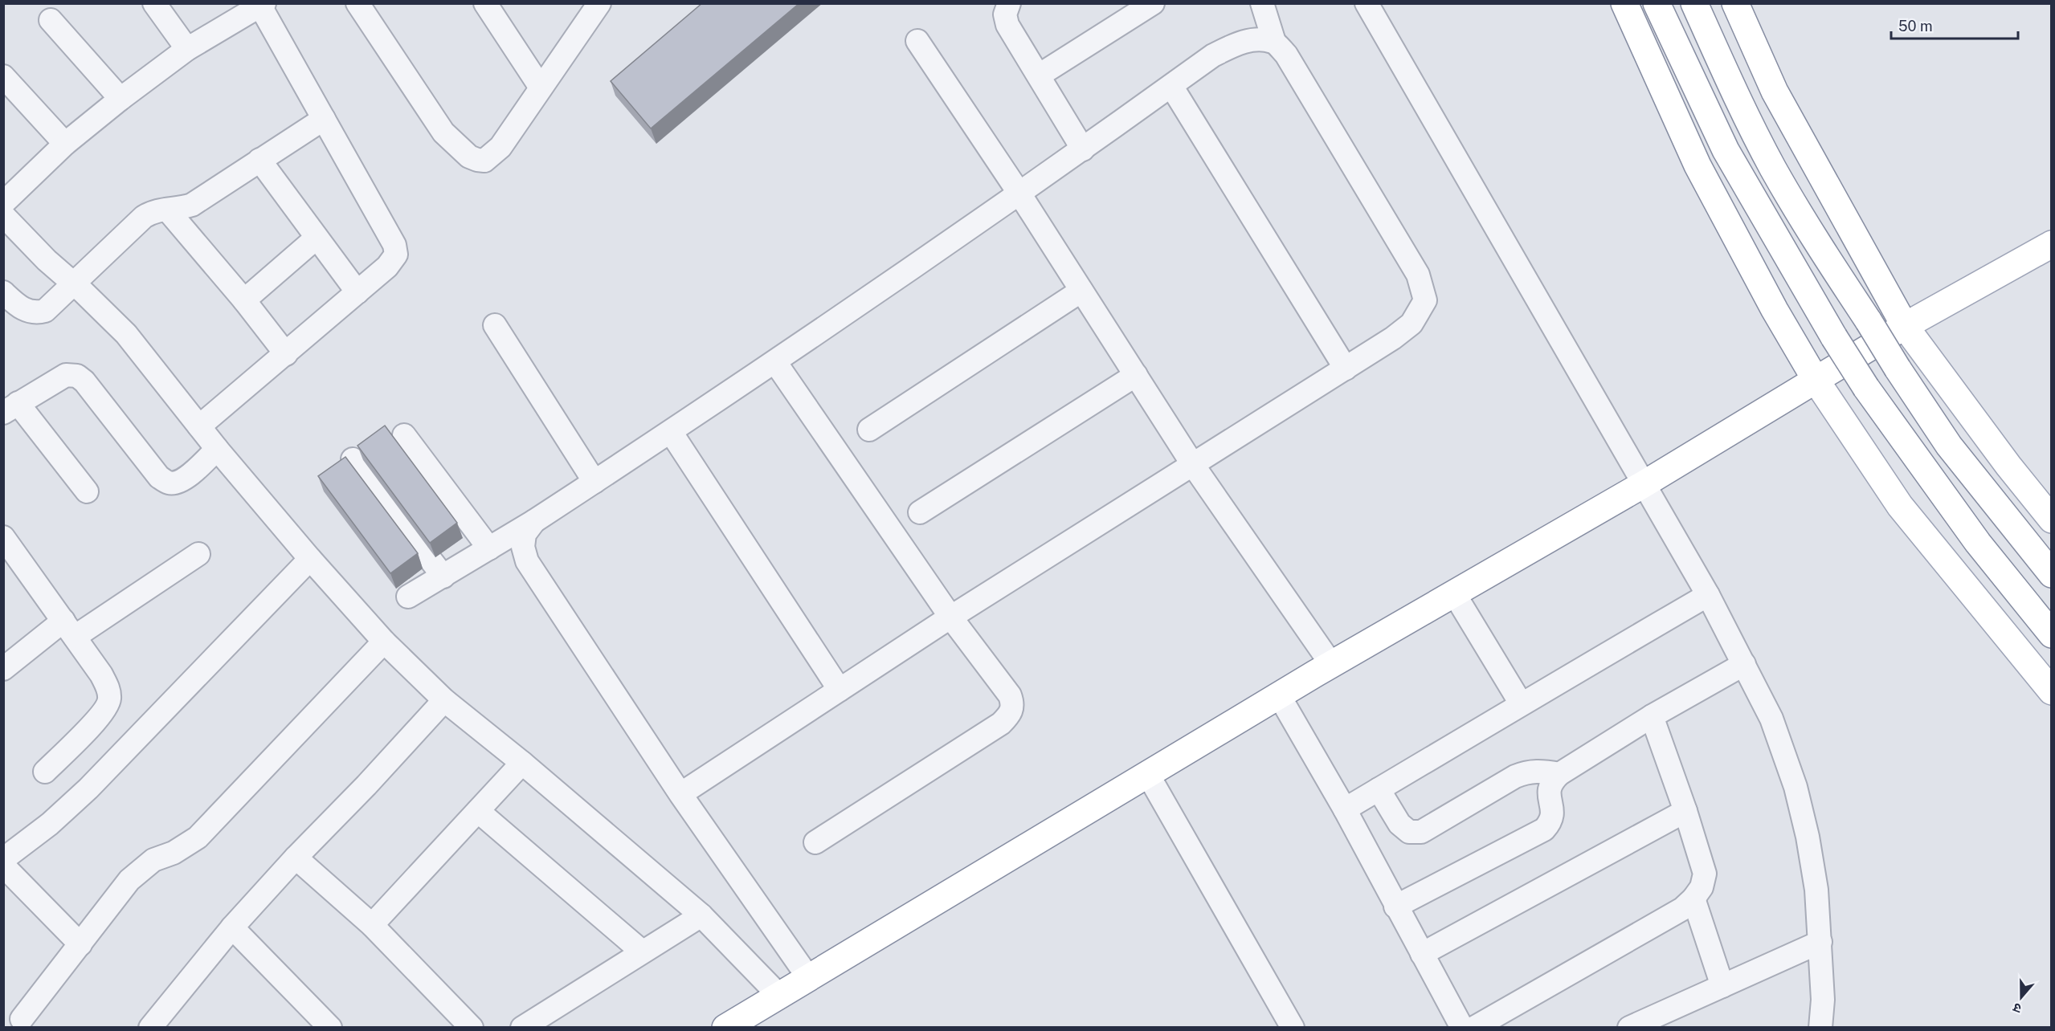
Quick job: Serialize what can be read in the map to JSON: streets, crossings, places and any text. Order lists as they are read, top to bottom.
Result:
{
  "scale_bar": "50 m",
  "north": "bottom"
}
